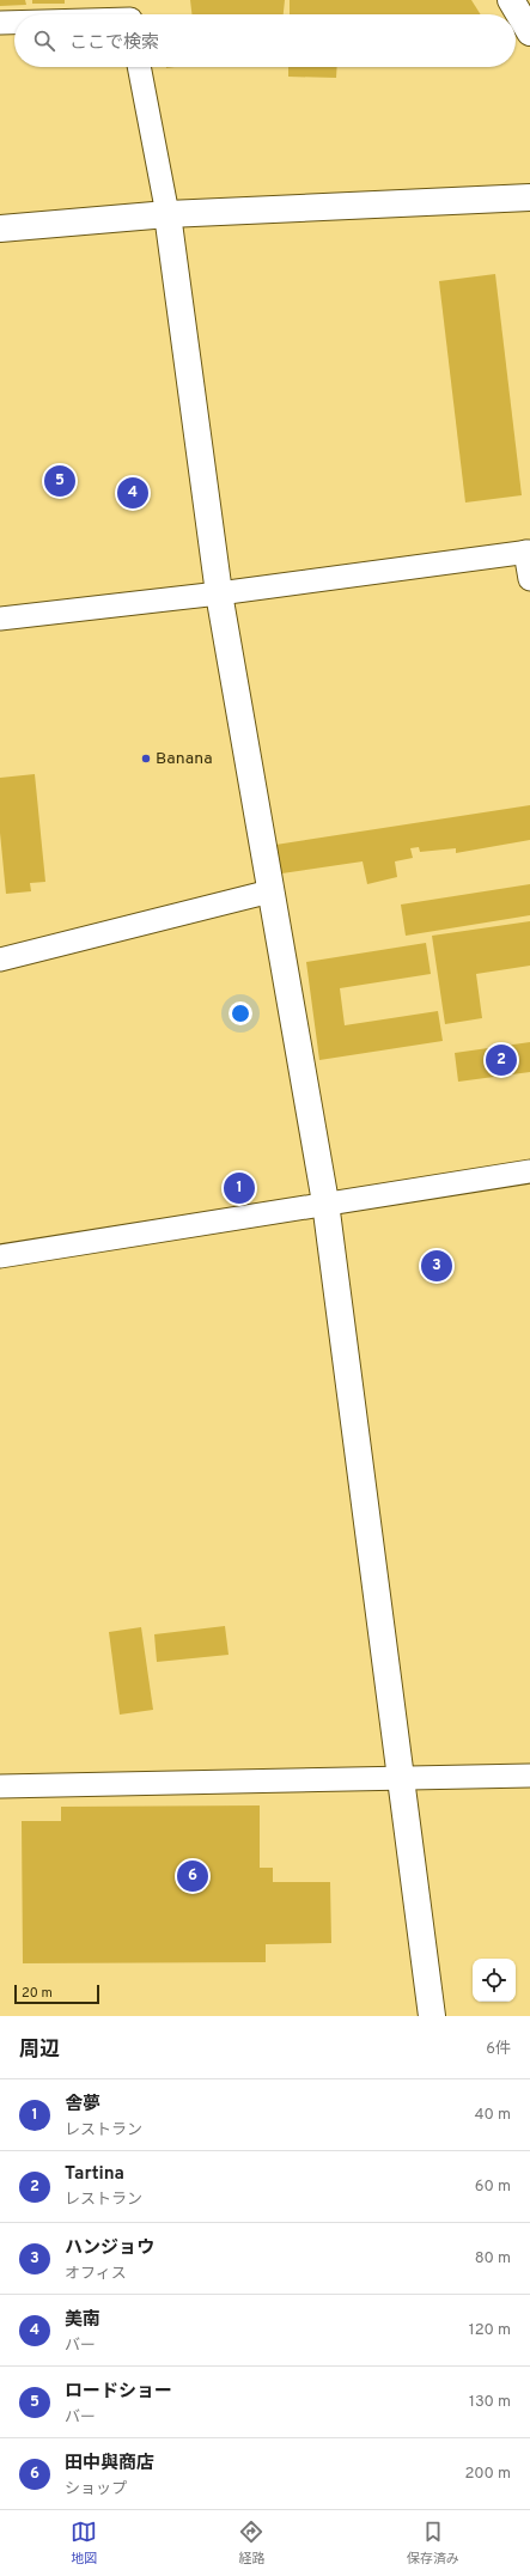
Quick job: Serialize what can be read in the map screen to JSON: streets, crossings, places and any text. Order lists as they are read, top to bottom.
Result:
{
  "places": ["Banana"],
  "scale_bar": "20 m",
  "page": {
    "search": "ここで検索",
    "pins": [
      "5",
      "4",
      "2",
      "1",
      "3",
      "6"
    ],
    "scale": "20 m",
    "heading": ["周辺", "6件"],
    "list": [
      {
        "mark": "1",
        "name": "舎夢",
        "note": "レストラン",
        "value": "40 m"
      },
      {
        "mark": "2",
        "name": "Tartina",
        "note": "レストラン",
        "value": "60 m"
      },
      {
        "mark": "3",
        "name": "ハンジョウ",
        "note": "オフィス",
        "value": "80 m"
      },
      {
        "mark": "4",
        "name": "美南",
        "note": "バー",
        "value": "120 m"
      },
      {
        "mark": "5",
        "name": "ロードショー",
        "note": "バー",
        "value": "130 m"
      },
      {
        "mark": "6",
        "name": "田中與商店",
        "note": "ショップ",
        "value": "200 m"
      }
    ],
    "nav": ["地図", "経路", "保存済み"]
  }
}
